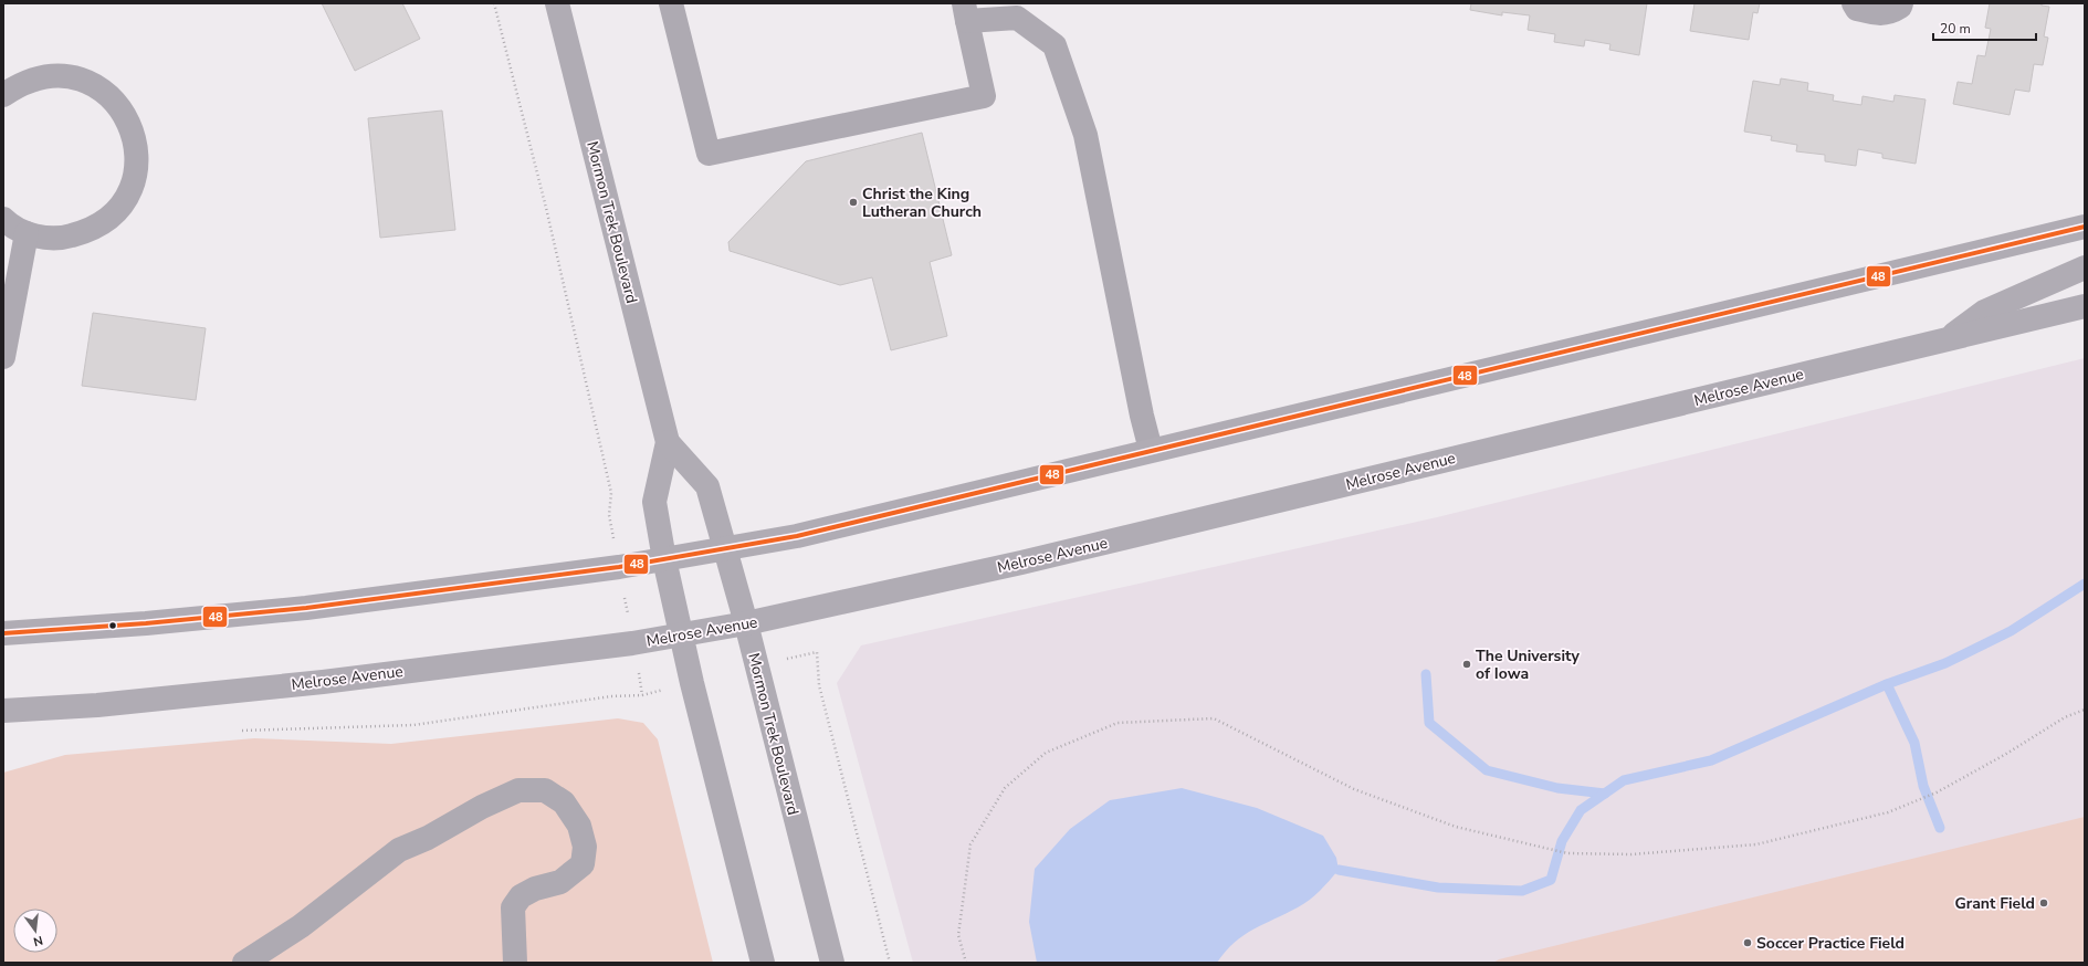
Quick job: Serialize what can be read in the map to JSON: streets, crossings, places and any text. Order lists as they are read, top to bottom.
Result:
{
  "streets": {
    "main road": ["Mormon Trek Boulevard", "Melrose Avenue"]
  },
  "crossings": [
    ["Mormon Trek Boulevard", "Melrose Avenue"]
  ],
  "places": [
    "Christ the King Lutheran Church",
    "The University of Iowa",
    "Grant Field",
    "Soccer Practice Field"
  ],
  "lines": ["transit line 48"],
  "scale_bar": "20 m",
  "north": "bottom"
}
